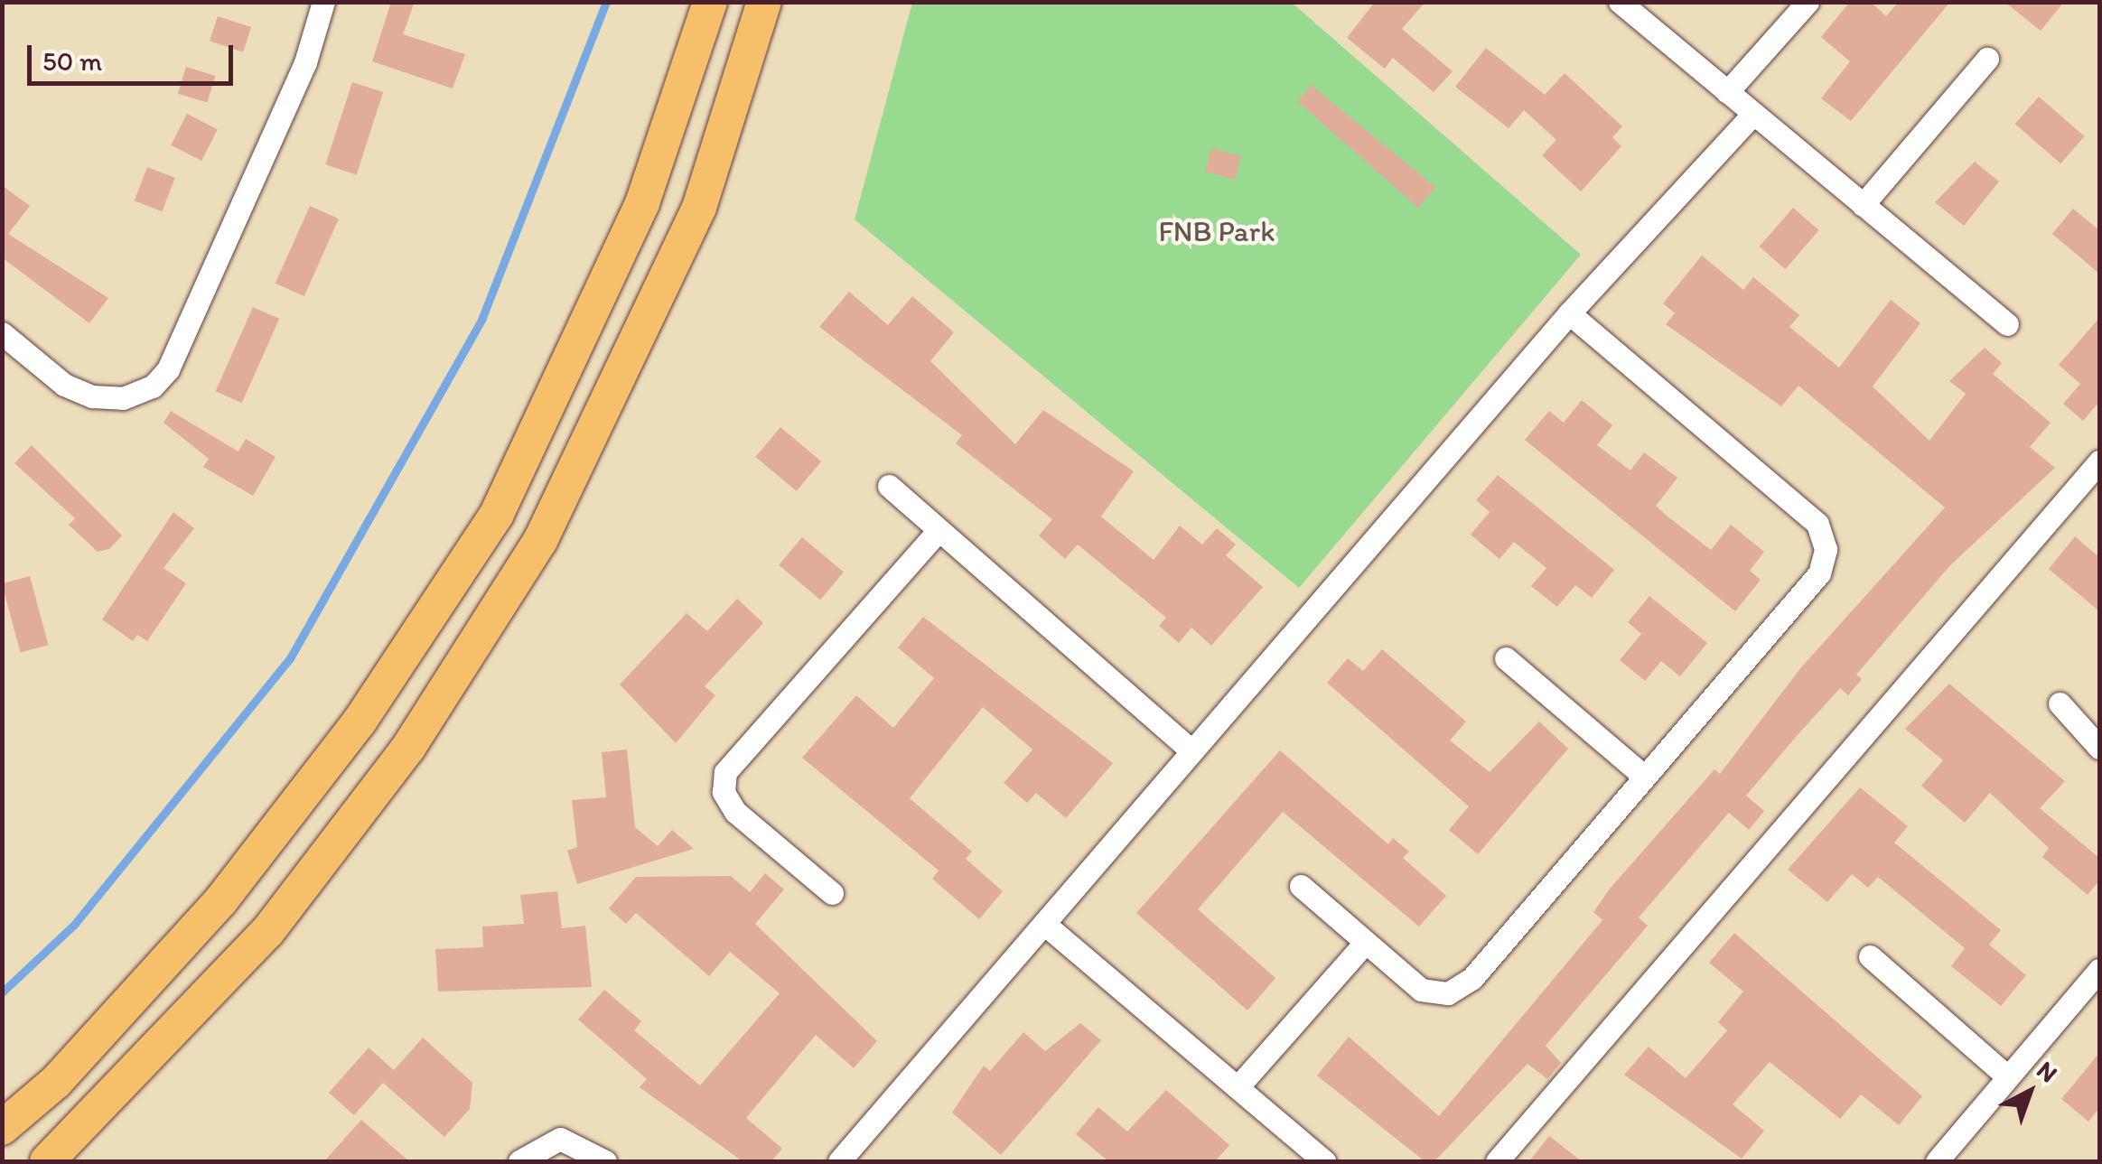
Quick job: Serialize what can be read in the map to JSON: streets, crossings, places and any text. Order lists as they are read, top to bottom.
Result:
{
  "parks": ["FNB Park"],
  "scale_bar": "50 m",
  "north": "top right"
}
